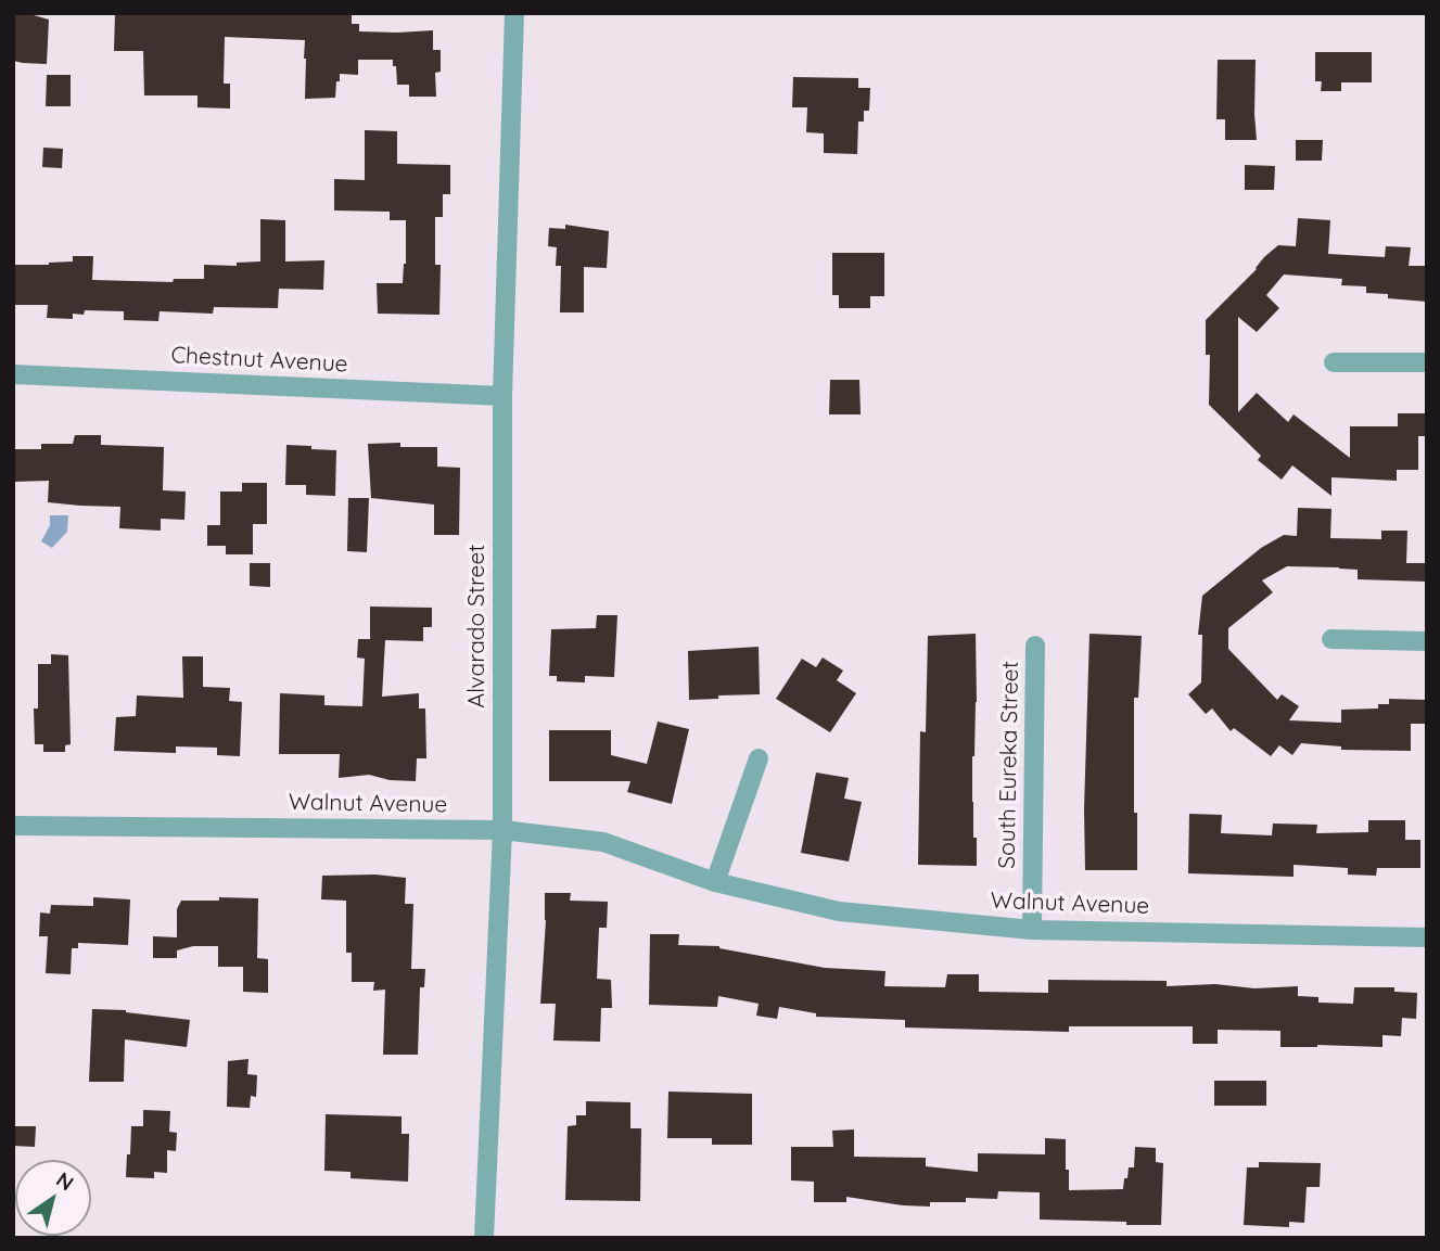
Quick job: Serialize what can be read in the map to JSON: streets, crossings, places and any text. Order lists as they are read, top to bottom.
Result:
{
  "streets": {
    "street": [
      "Chestnut Avenue",
      "Alvarado Street",
      "South Eureka Street",
      "Walnut Avenue"
    ]
  },
  "crossings": [
    ["Chestnut Avenue", "Alvarado Street"],
    ["Alvarado Street", "Walnut Avenue"],
    ["South Eureka Street", "Walnut Avenue"]
  ],
  "north": "top right"
}
